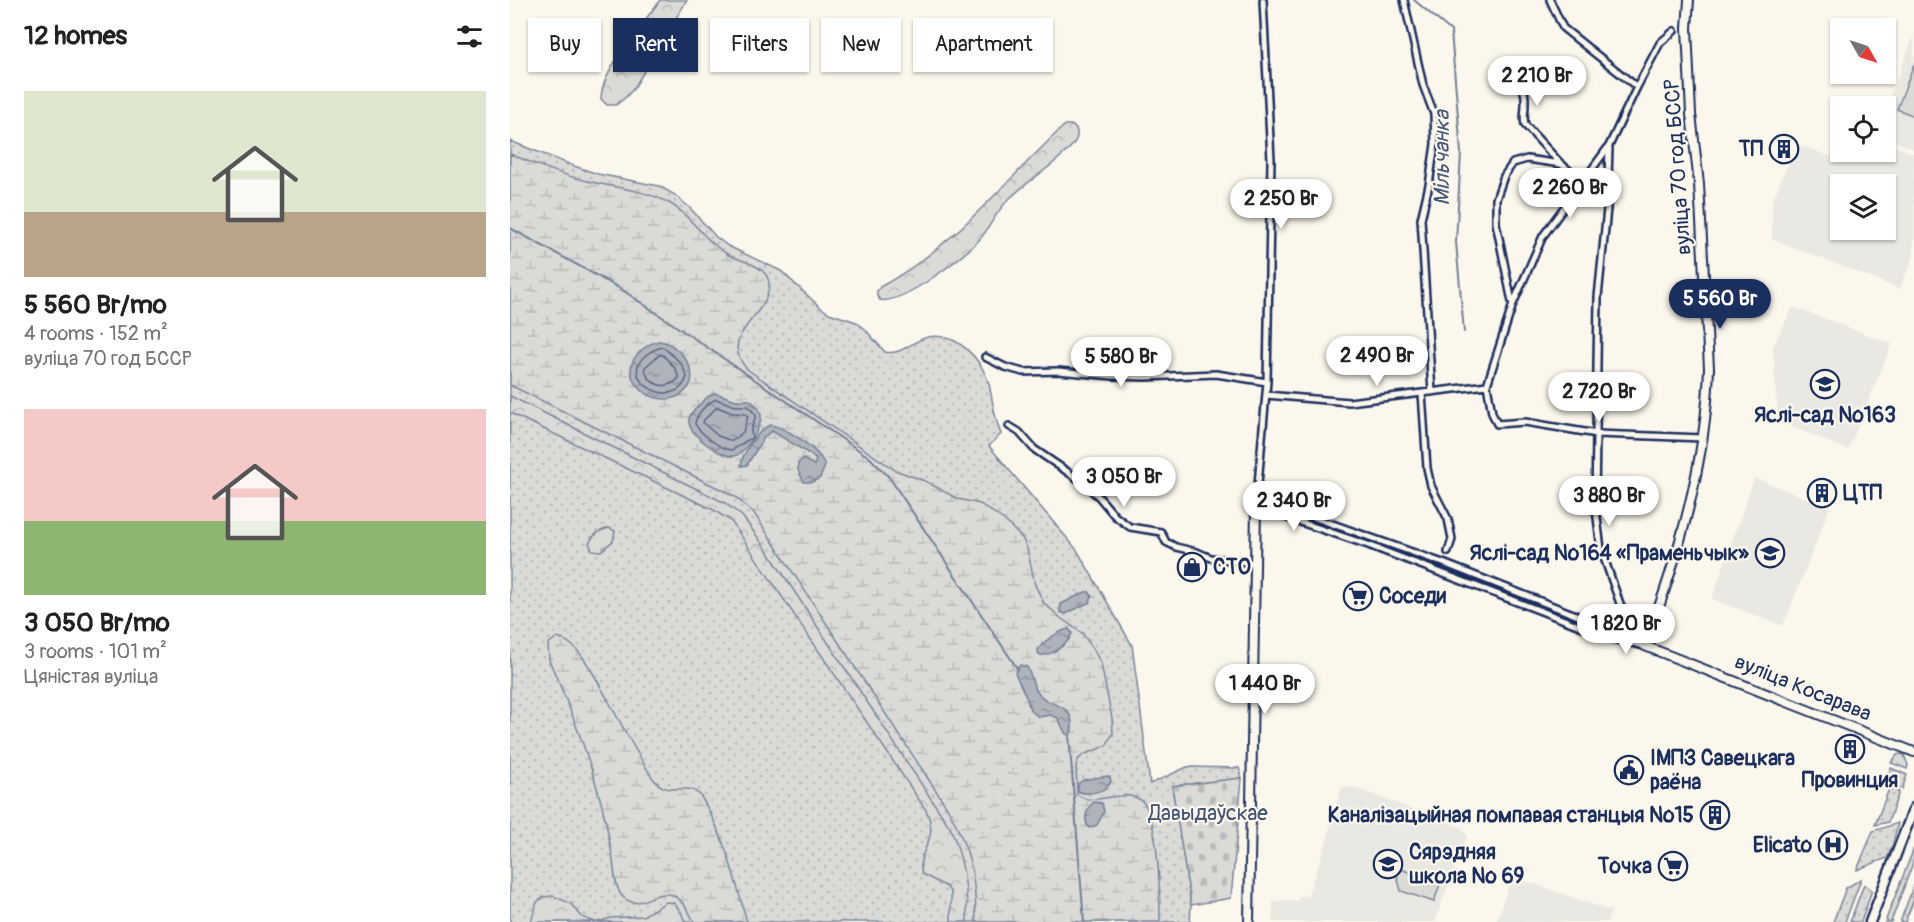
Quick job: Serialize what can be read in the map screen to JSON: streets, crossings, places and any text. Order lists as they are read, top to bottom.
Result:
{
  "streets": {
    "main road": ["вуліца 70 год БССР", "вуліца Косарава"]
  },
  "crossings": [
    ["вуліца 70 год БССР", "вуліца Косарава"]
  ],
  "water": ["Мільчанка"],
  "parks": ["Давыдаўскае"],
  "places": {
    "building": [
      "ТП",
      "ЦТП",
      "Провинция",
      "Каналізацыйная помпавая станцыя №15"
    ],
    "school or university": ["Яслі-сад №163", "Яслі-сад №164 «Праменьчык»", "Сярэдняя школа № 69"],
    "shop": ["СТО"],
    "supermarket": ["Соседи", "Точка"],
    "public building": ["ІМПЗ Савецкага раёна"],
    "hospital": ["Elicato"]
  },
  "north": "bottom right",
  "page": {
    "heading": "12 homes",
    "chip": [
      "Buy",
      "Rent",
      "Filters",
      "New",
      "Apartment"
    ],
    "price": [
      "2 210 Br",
      "2 260 Br",
      "2 250 Br",
      "5 560 Br",
      "2 490 Br",
      "5 580 Br",
      "2 720 Br",
      "3 050 Br",
      "3 880 Br",
      "2 340 Br",
      "1 820 Br",
      "1 440 Br"
    ],
    "list": [
      {
        "name": "5 560 Br/mo",
        "note": "4 rooms · 152 m² · вуліца 70 год БССР"
      },
      {
        "name": "3 050 Br/mo",
        "note": "3 rooms · 101 m² · Цяністая вуліца"
      }
    ]
  }
}
